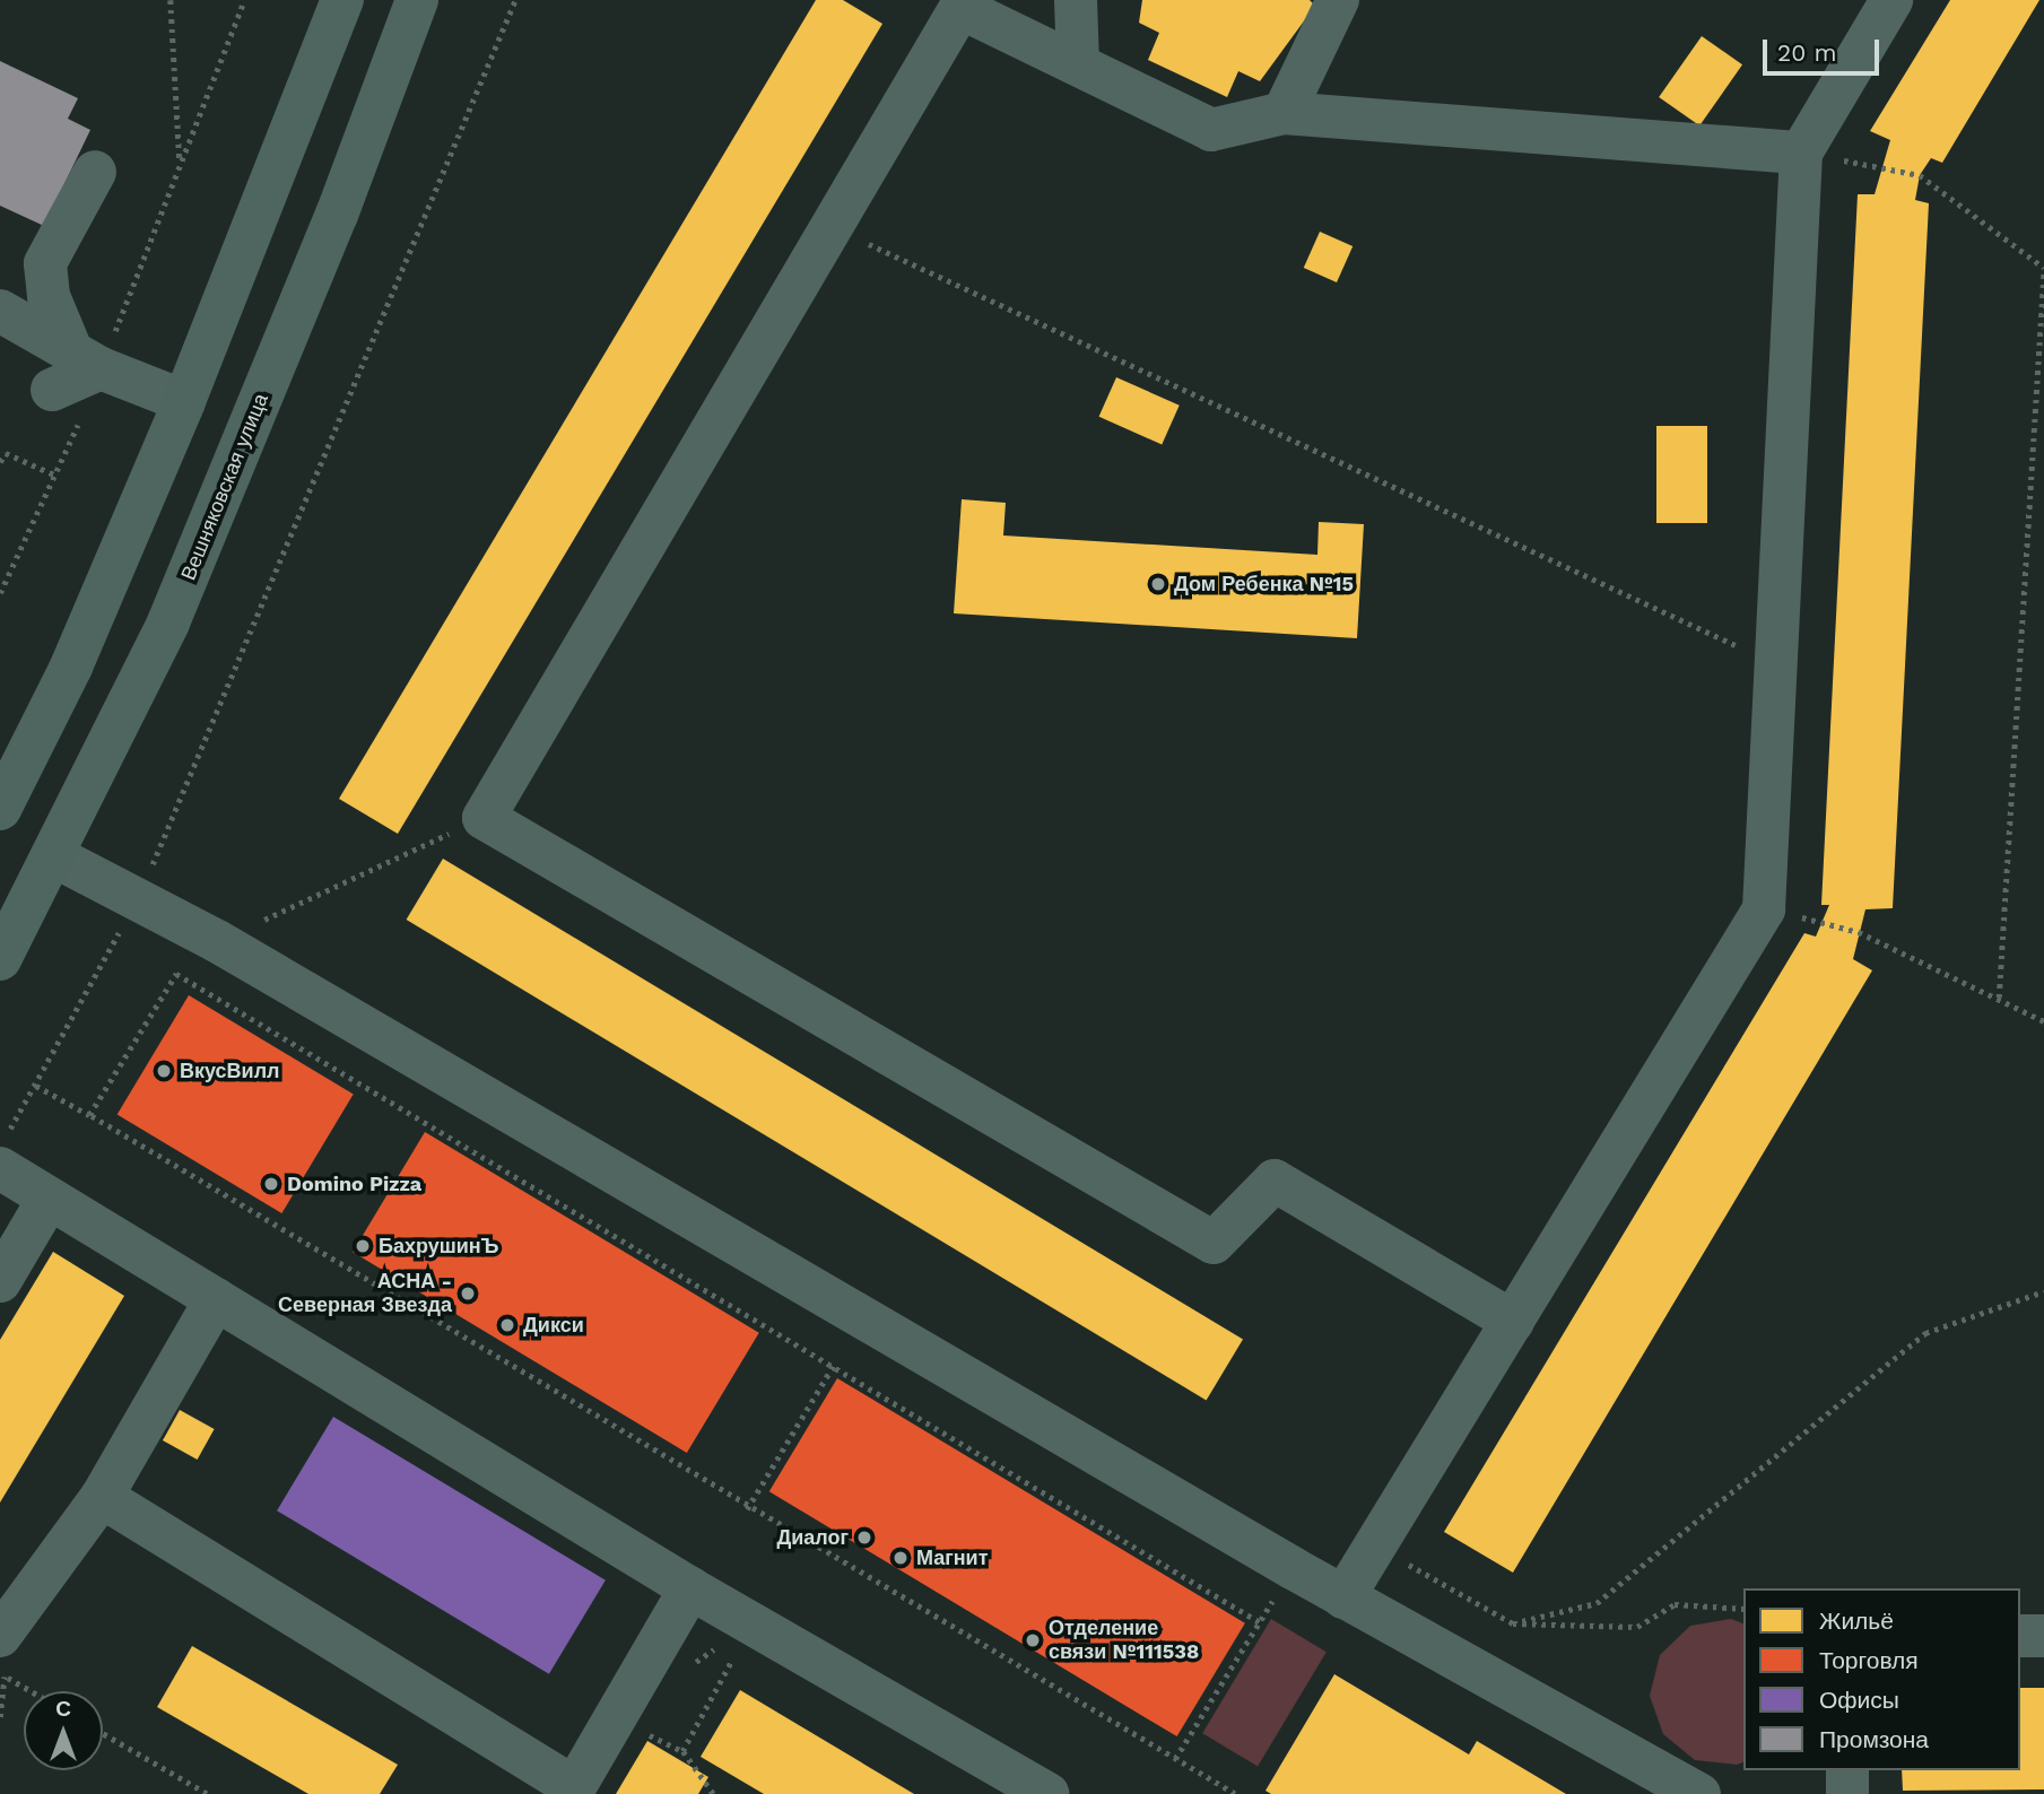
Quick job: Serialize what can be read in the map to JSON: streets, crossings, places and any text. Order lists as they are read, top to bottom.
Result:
{
  "streets": {
    "main road": ["Вешняковская улица"]
  },
  "places": [
    "Дом Ребенка №15",
    "ВкусВилл",
    "Domino Pizza",
    "БахрушинЪ",
    "АСНА - Северная Звезда",
    "Дикси",
    "Диалог",
    "Магнит",
    "Отделение связи №111538"
  ],
  "legend": [
    "Жильё",
    "Торговля",
    "Офисы",
    "Промзона"
  ],
  "scale_bar": "20 m",
  "north": "top"
}
